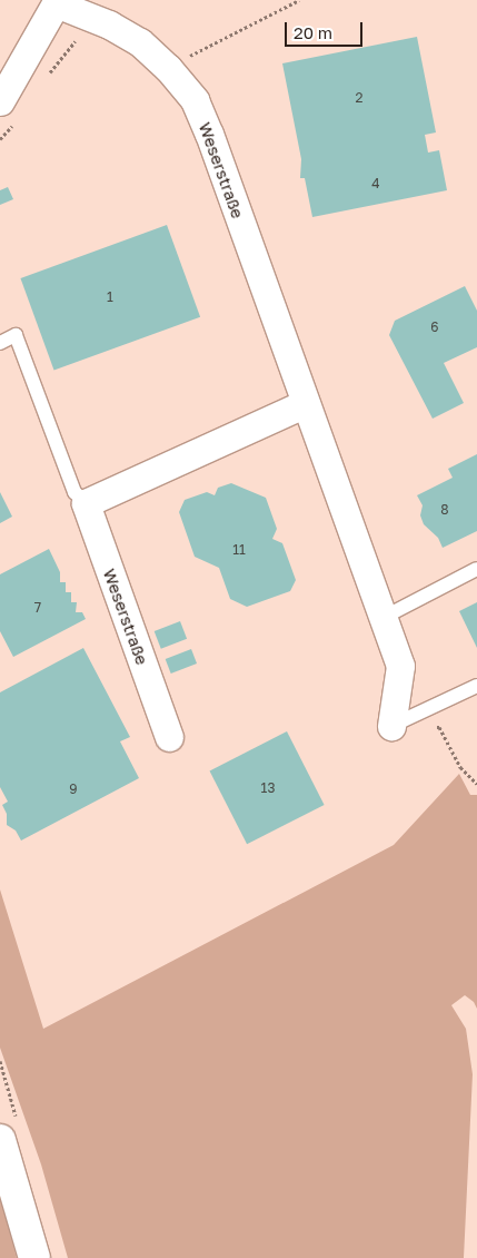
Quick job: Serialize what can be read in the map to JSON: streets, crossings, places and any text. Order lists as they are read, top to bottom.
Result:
{
  "streets": {
    "street": ["Weserstraße"]
  },
  "house_numbers": [
    "2",
    "4",
    "1",
    "6",
    "8",
    "11",
    "7",
    "13",
    "9"
  ],
  "scale_bar": "20 m"
}
